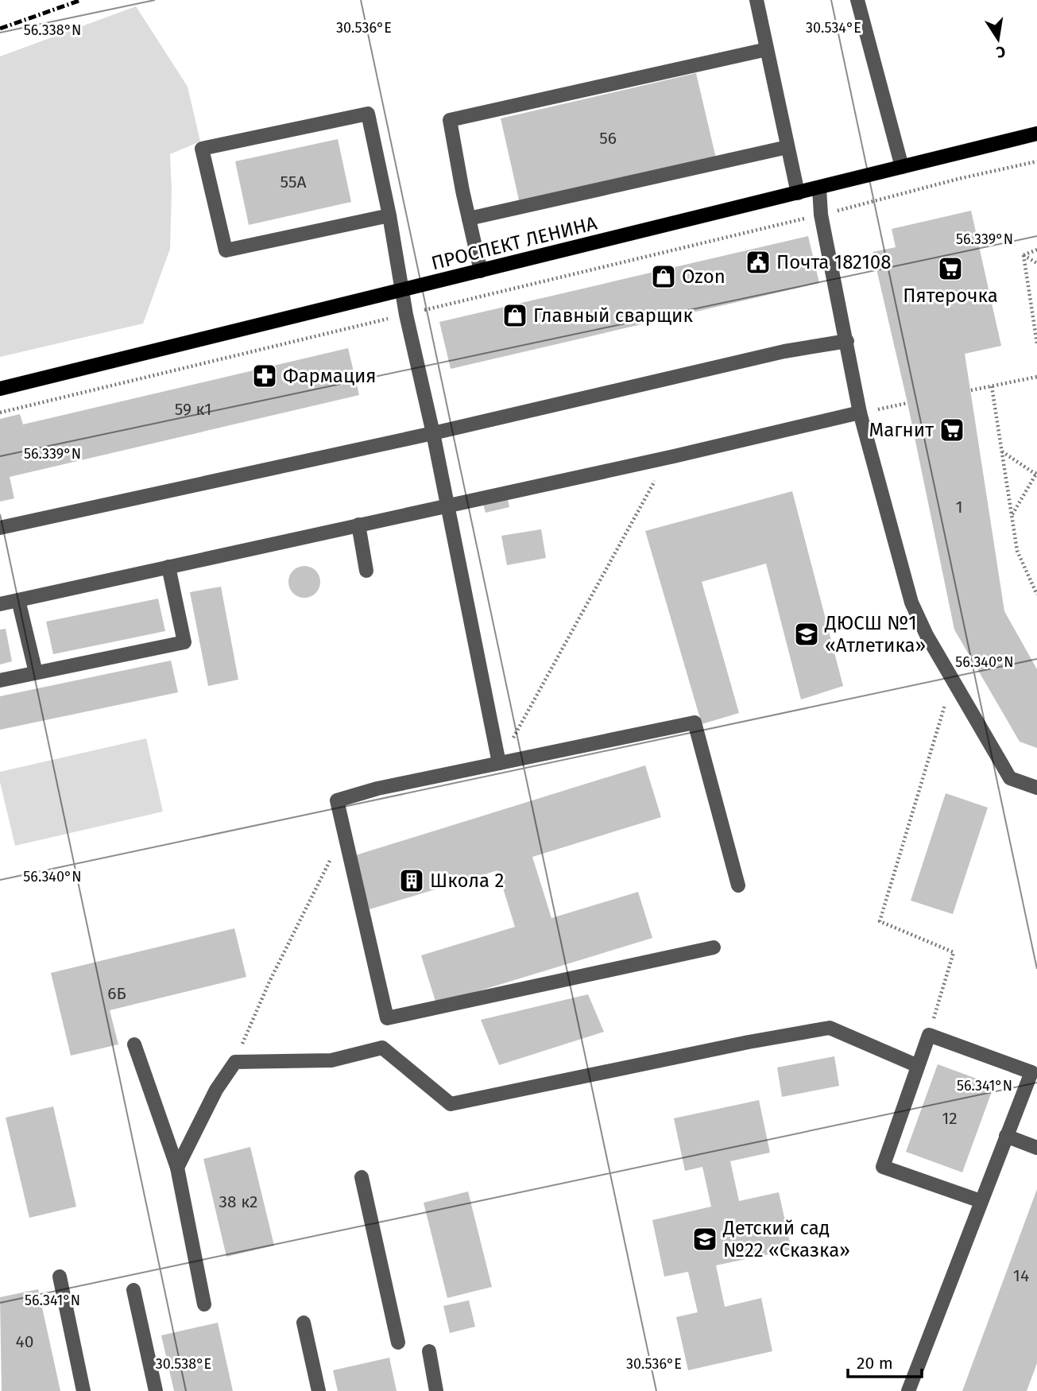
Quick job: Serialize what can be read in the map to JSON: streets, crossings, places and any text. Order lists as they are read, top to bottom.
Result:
{
  "streets": {
    "main road": ["ПРОСПЕКТ ЛЕНИНА"]
  },
  "places": {
    "public building": ["Почта 182108"],
    "supermarket": ["Пятерочка", "Магнит"],
    "shop": ["Ozon", "Главный сварщик"],
    "pharmacy": ["Фармация"],
    "school or university": ["ДЮСШ №1 «Атлетика»", "Детский сад №22 «Сказка»"],
    "building": ["Школа 2"]
  },
  "house_numbers": [
    "56",
    "55А",
    "59 к1",
    "1",
    "6Б",
    "12",
    "38 к2",
    "14",
    "40"
  ],
  "scale_bar": "20 m",
  "north": "bottom",
  "coordinates": [
    "30.536°E",
    "30.534°E",
    "56.338°N",
    "56.339°N",
    "56.340°N",
    "56.341°N",
    "30.538°E"
  ]
}
